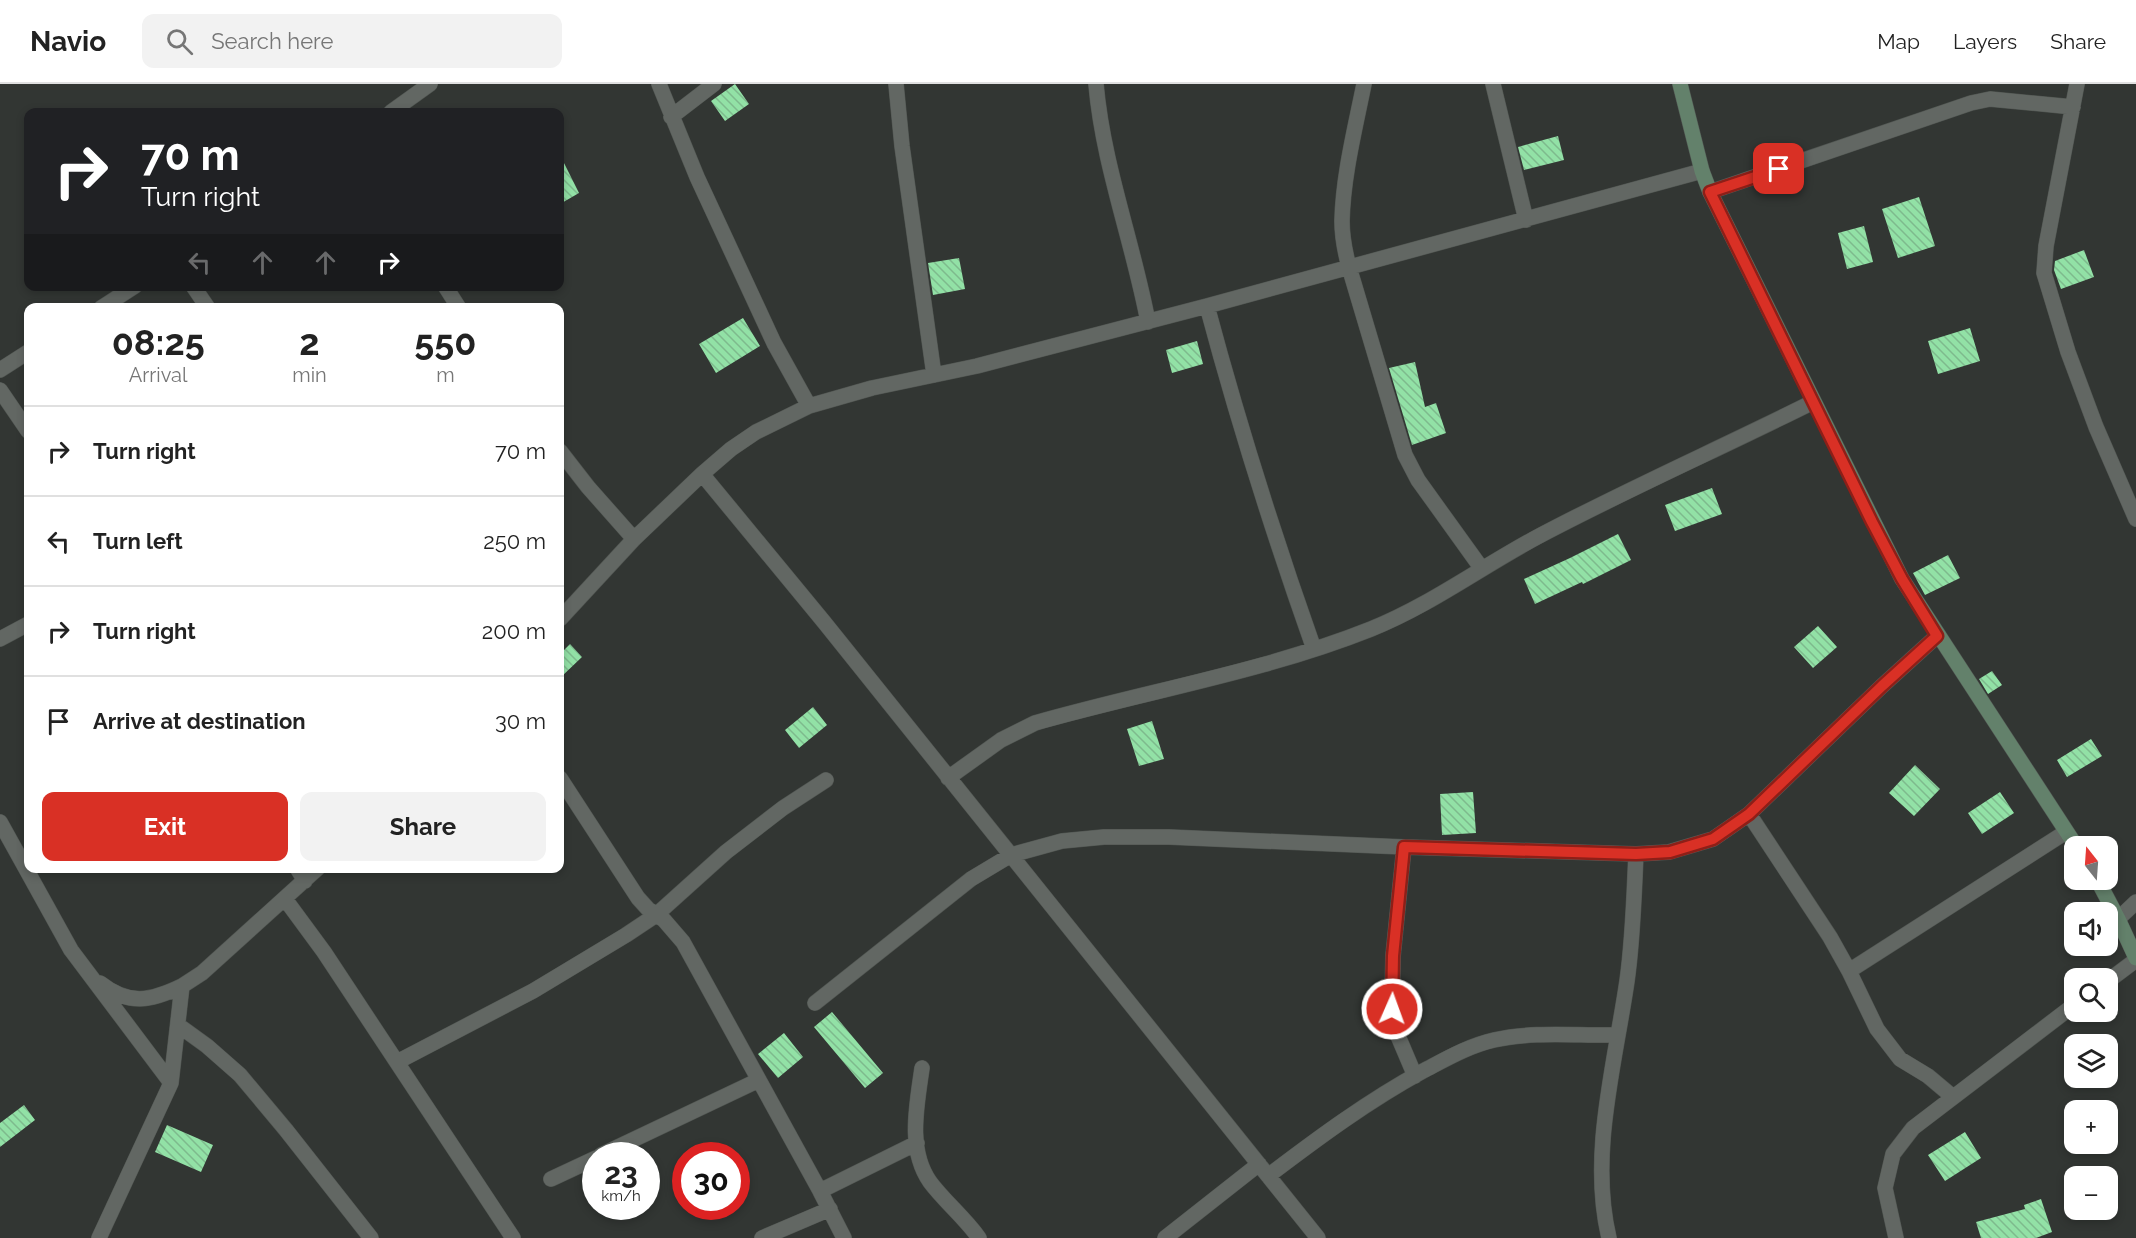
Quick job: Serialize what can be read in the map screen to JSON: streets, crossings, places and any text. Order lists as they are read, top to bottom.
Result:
{
  "north": "top",
  "page": {
    "header": "Navio",
    "search": "Search here",
    "nav": ["Map", "Layers", "Share"],
    "turn": ["70 m", "Turn right"],
    "eta": [
      "08:25",
      "Arrival",
      "2",
      "min",
      "550",
      "m"
    ],
    "list": [
      {
        "name": "Turn right",
        "value": "70 m"
      },
      {
        "name": "Turn left",
        "value": "250 m"
      },
      {
        "name": "Turn right",
        "value": "200 m"
      },
      {
        "name": "Arrive at destination",
        "value": "30 m"
      }
    ],
    "buttons": ["Exit", "Share"],
    "map_buttons": ["+", "−"],
    "speed": "23 km/h",
    "limit": "30"
  }
}
